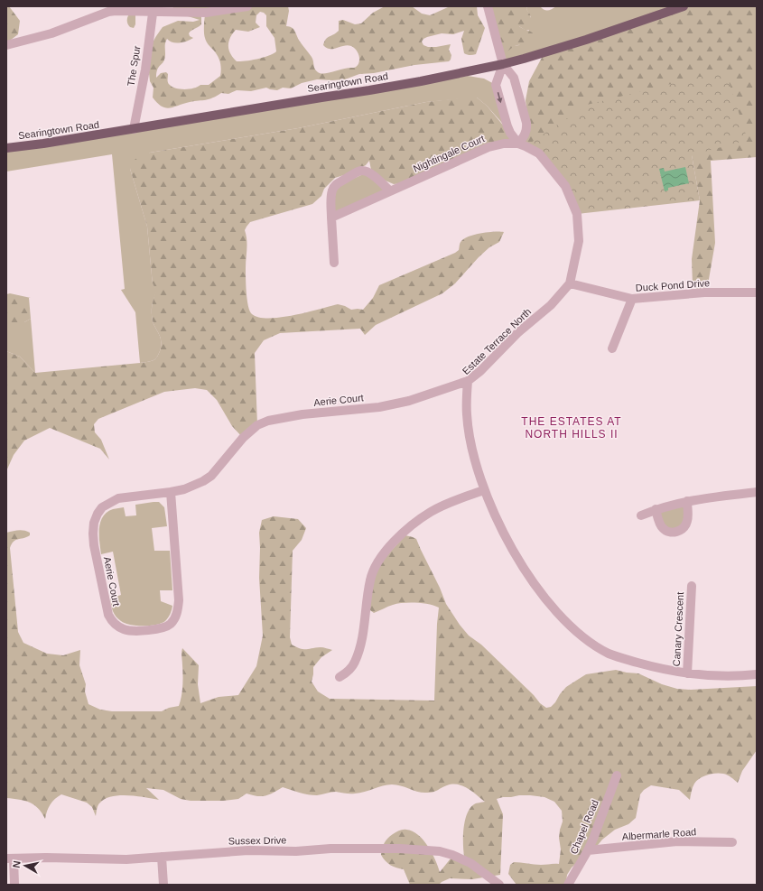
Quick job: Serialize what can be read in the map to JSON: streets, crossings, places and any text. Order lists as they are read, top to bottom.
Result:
{
  "streets": {
    "main road": ["Searingtown Road"],
    "street": [
      "The Spur",
      "Nightingale Court",
      "Duck Pond Drive",
      "Estate Terrace North",
      "Aerie Court",
      "Canary Crescent",
      "Chapel Road",
      "Albermarle Road",
      "Sussex Drive"
    ]
  },
  "crossings": [
    ["The Spur", "Searingtown Road"],
    ["Duck Pond Drive", "Estate Terrace North"],
    ["Estate Terrace North", "Aerie Court"],
    ["Estate Terrace North", "Canary Crescent"],
    ["Chapel Road", "Albermarle Road"]
  ],
  "districts": ["THE ESTATES AT NORTH HILLS II"],
  "north": "left"
}
